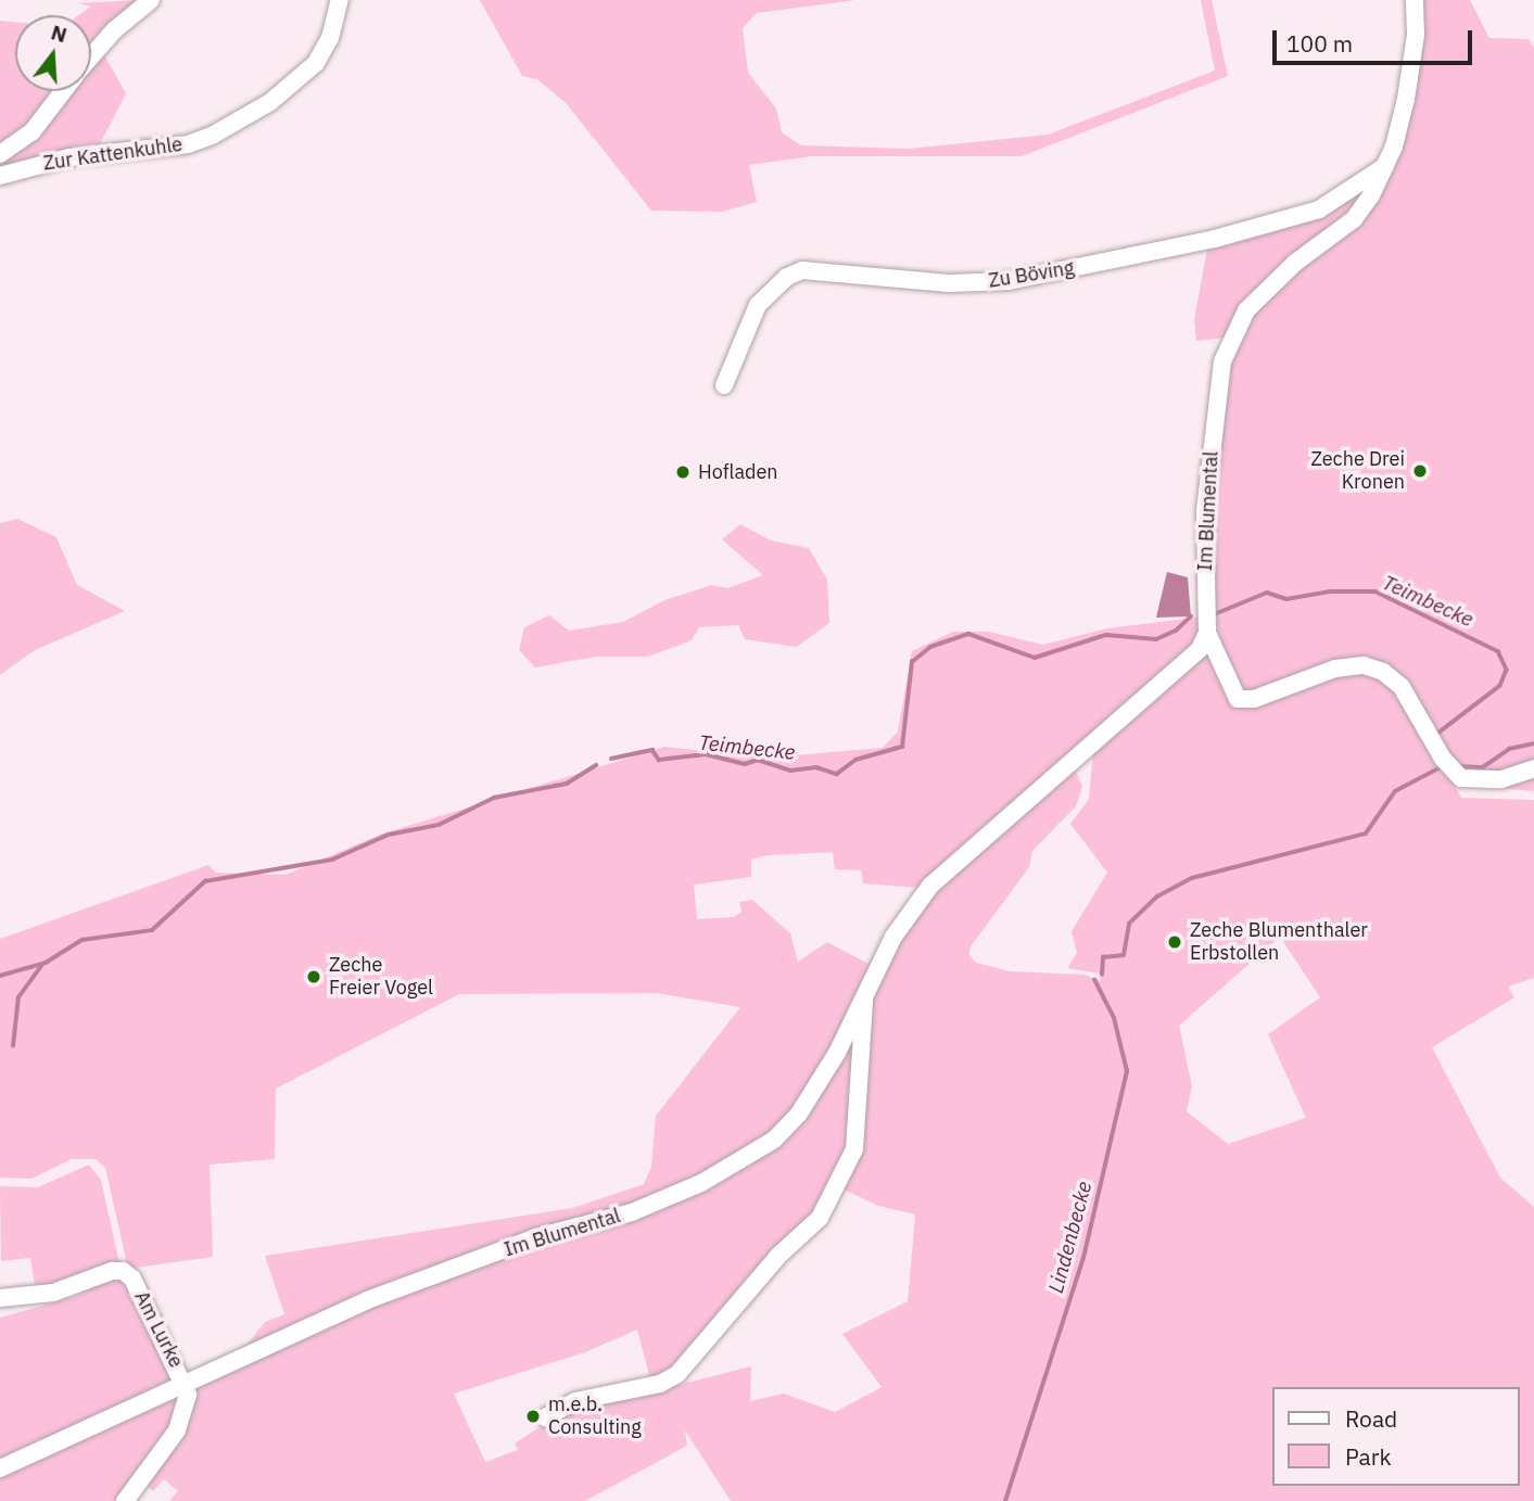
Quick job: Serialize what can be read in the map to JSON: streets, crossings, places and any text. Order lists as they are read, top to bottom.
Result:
{
  "streets": {
    "street": [
      "Zur Kattenkuhle",
      "Zu Böving",
      "Im Blumental",
      "Am Lurke"
    ]
  },
  "crossings": [
    ["Zu Böving", "Im Blumental"],
    ["Im Blumental", "Am Lurke"]
  ],
  "water": ["Teimbecke", "Lindenbecke"],
  "places": [
    "Zeche Drei Kronen",
    "Hofladen",
    "Zeche Blumenthaler Erbstollen",
    "Zeche Freier Vogel",
    "m.e.b. Consulting"
  ],
  "legend": ["Road", "Park"],
  "scale_bar": "100 m",
  "north": "top"
}
